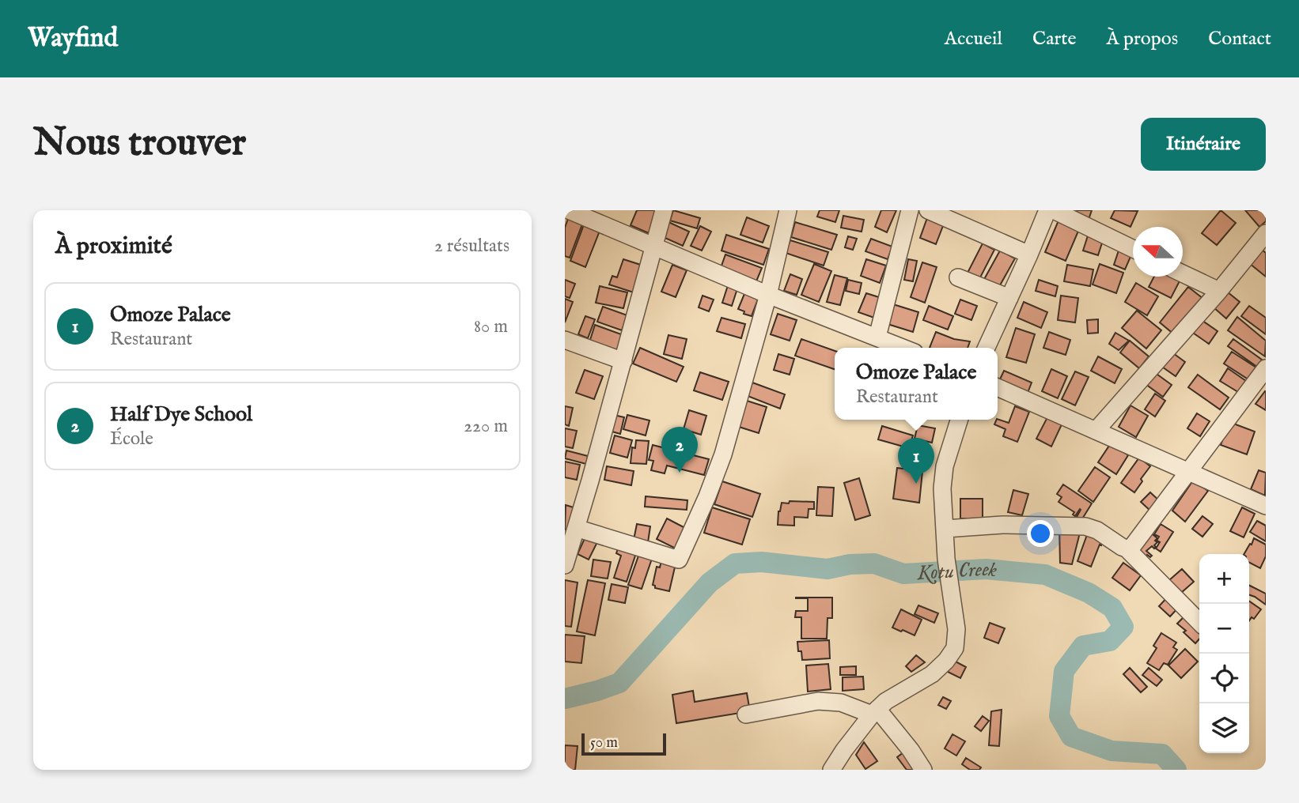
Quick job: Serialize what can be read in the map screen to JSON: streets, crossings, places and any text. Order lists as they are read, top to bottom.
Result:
{
  "water": ["Kotu Creek"],
  "scale_bar": "50 m",
  "north": "left",
  "page": {
    "header": "Wayfind",
    "nav": [
      "Accueil",
      "Carte",
      "À propos",
      "Contact"
    ],
    "buttons": "Itinéraire",
    "title": "Nous trouver",
    "heading": ["À proximité", "2 résultats"],
    "list": [
      {
        "mark": "1",
        "name": "Omoze Palace",
        "note": "Restaurant",
        "value": "80 m"
      },
      {
        "mark": "2",
        "name": "Half Dye School",
        "note": "École",
        "value": "220 m"
      }
    ],
    "popup": ["Omoze Palace", "Restaurant"],
    "pins": ["2", "1"],
    "map_buttons": ["+", "−"],
    "scale": "50 m"
  }
}
